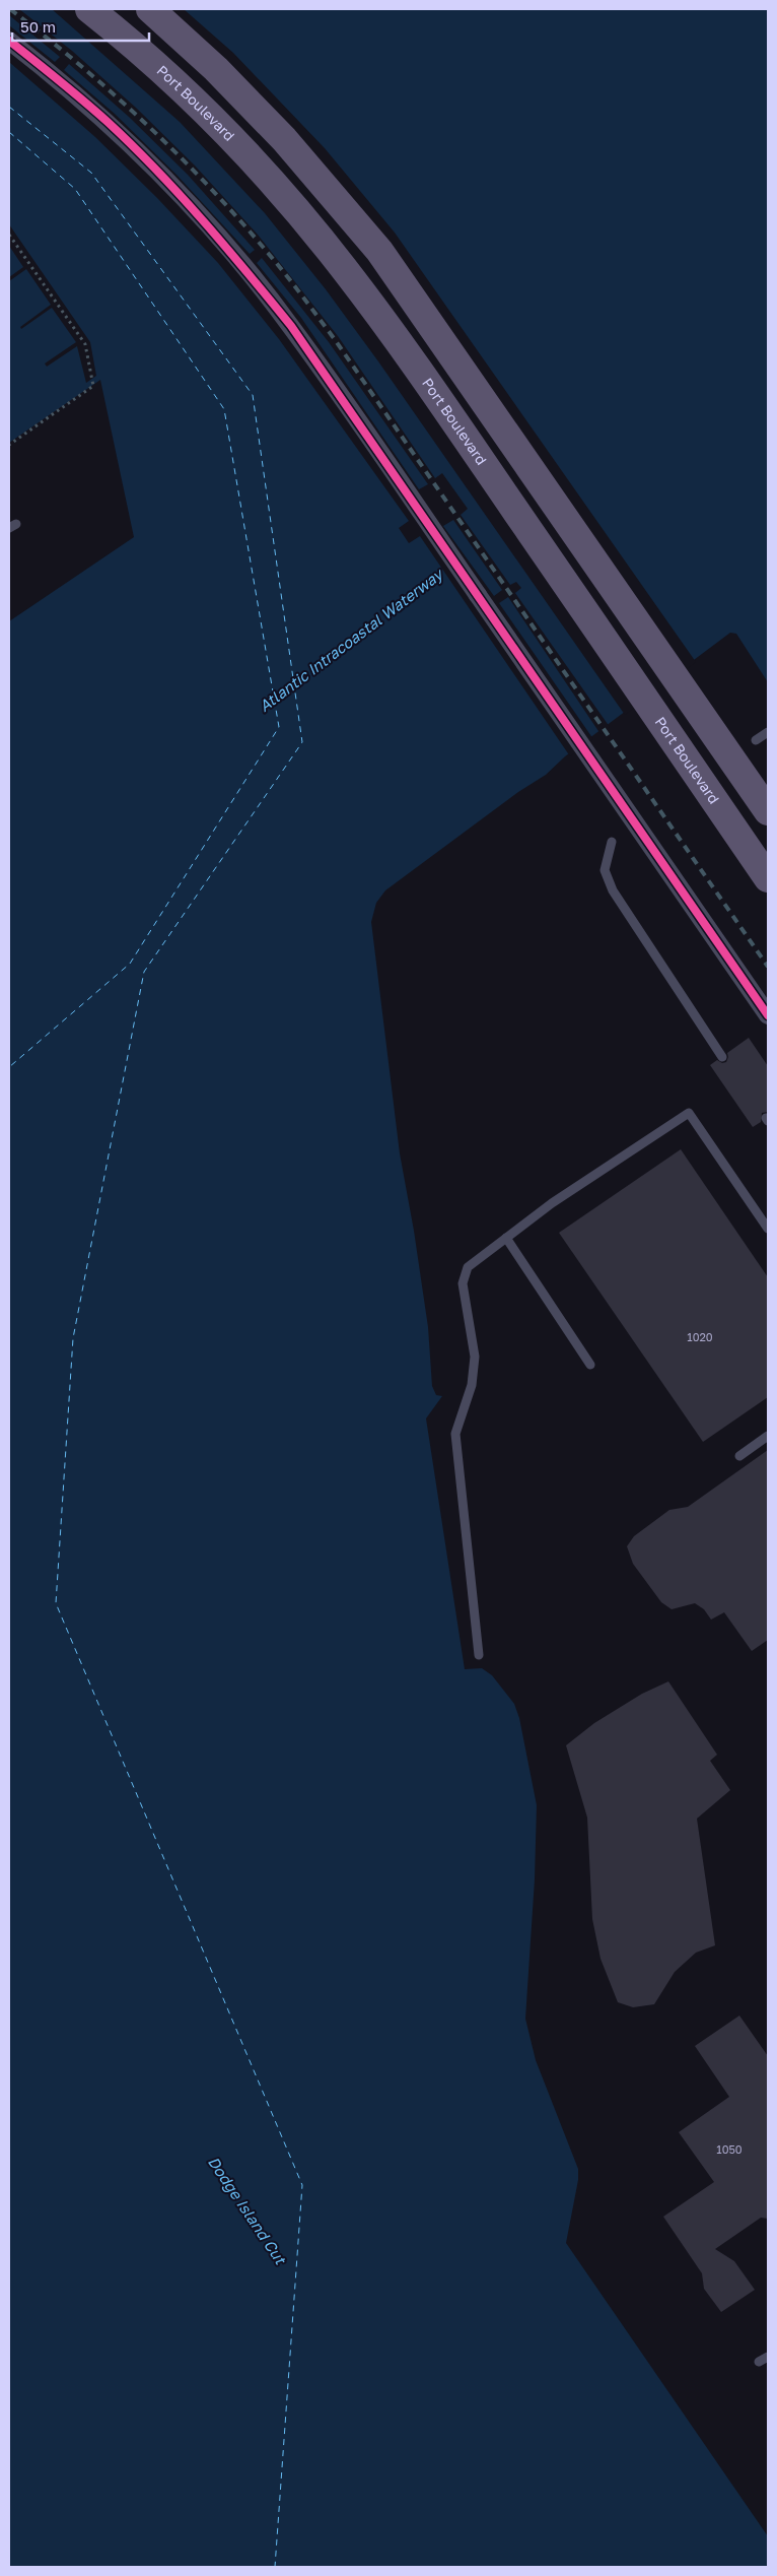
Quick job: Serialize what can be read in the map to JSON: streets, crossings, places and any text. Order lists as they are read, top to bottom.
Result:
{
  "streets": {
    "main road": ["Port Boulevard"]
  },
  "water": ["Atlantic Intracoastal Waterway", "Dodge Island Cut"],
  "house_numbers": ["1020", "1050"],
  "scale_bar": "50 m"
}
